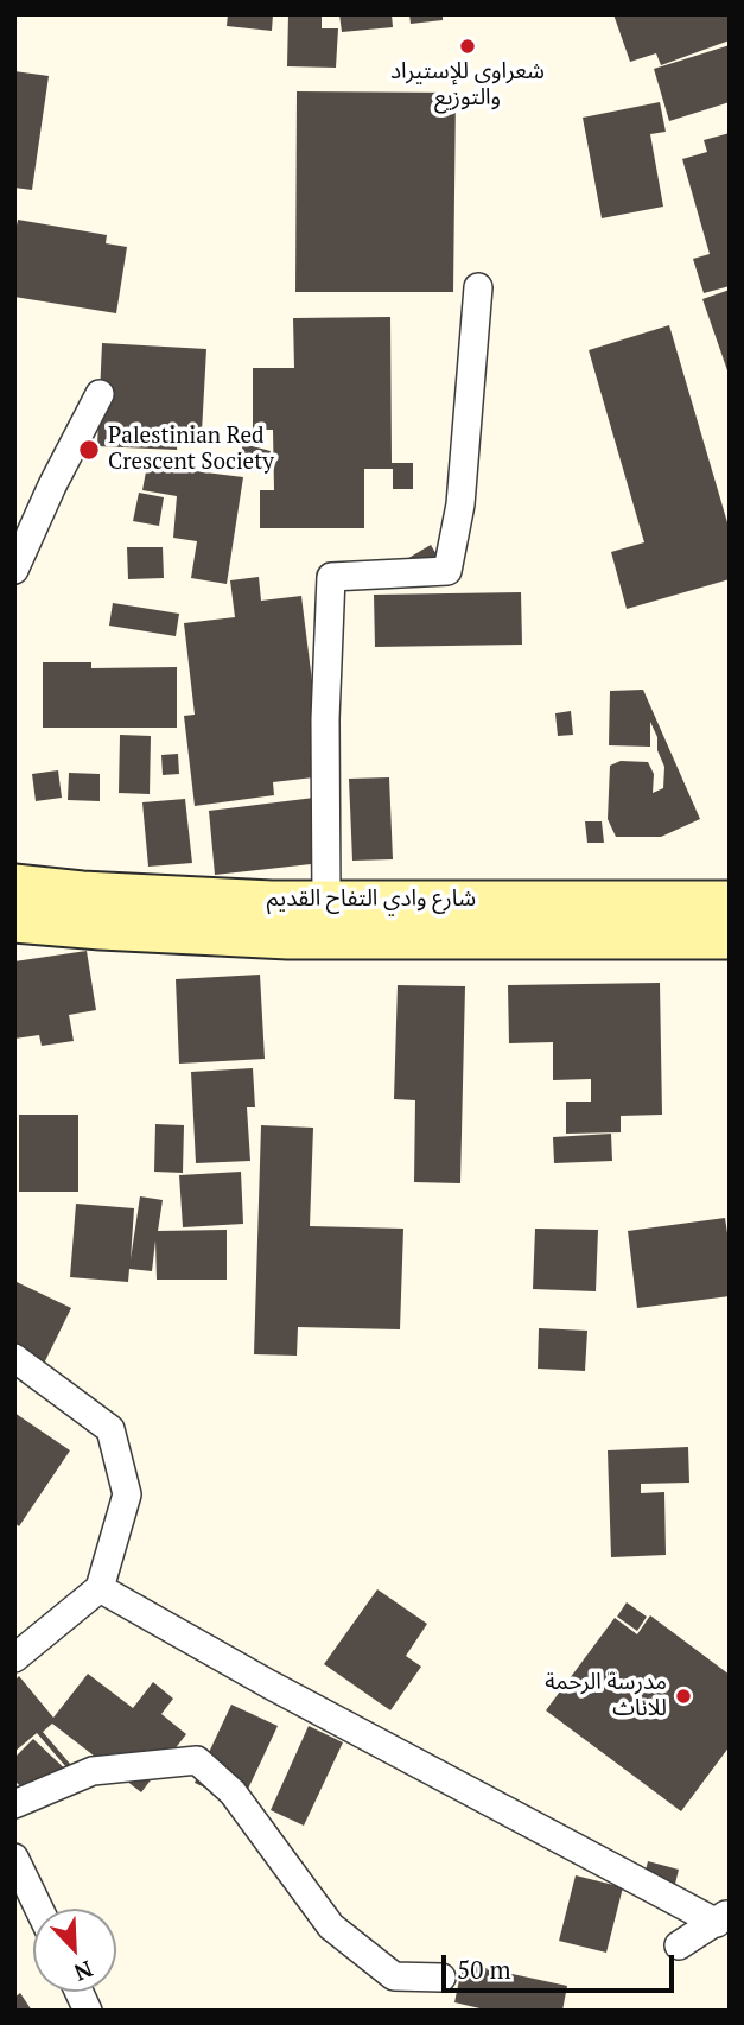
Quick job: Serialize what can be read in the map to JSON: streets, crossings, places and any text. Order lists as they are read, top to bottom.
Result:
{
  "streets": {
    "street": ["شارع وادي التفاح القديم"]
  },
  "places": ["شعراوي للإستيراد والتوزيع", "Palestinian Red Crescent Society", "مدرسة الرحمة للاناث"],
  "scale_bar": "50 m",
  "north": "bottom right"
}
